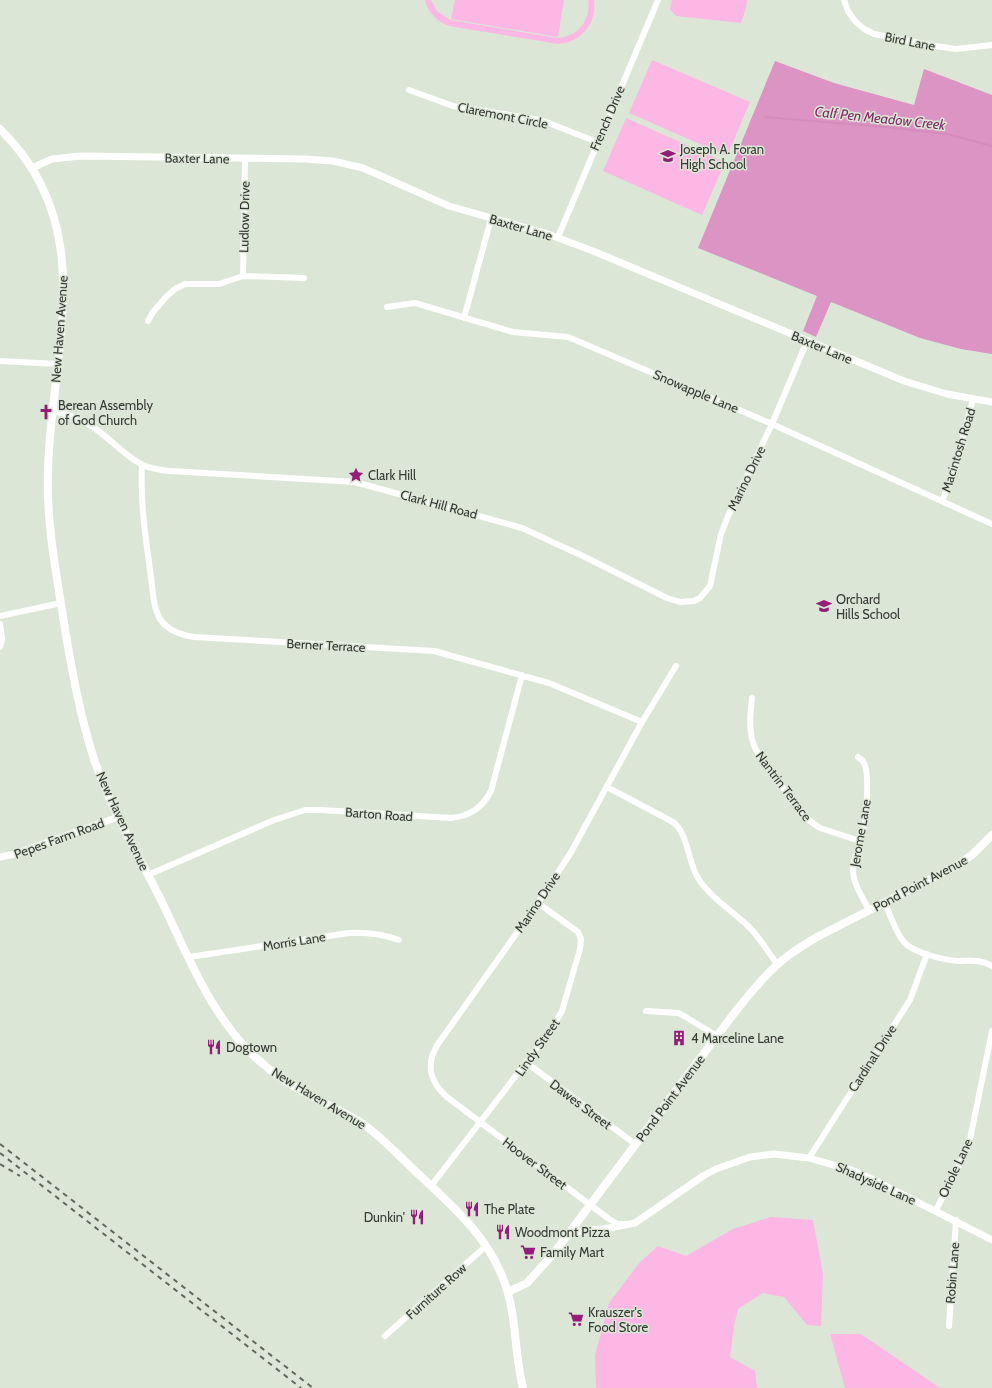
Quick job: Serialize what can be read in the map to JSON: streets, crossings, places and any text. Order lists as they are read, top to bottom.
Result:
{
  "streets": {
    "main road": ["New Haven Avenue", "Pond Point Avenue"],
    "street": [
      "Bird Lane",
      "Claremont Circle",
      "French Drive",
      "Baxter Lane",
      "Ludlow Drive",
      "Snowapple Lane",
      "Macintosh Road",
      "Marino Drive",
      "Clark Hill Road",
      "Berner Terrace",
      "Nantrin Terrace",
      "Barton Road",
      "Jerome Lane",
      "Pepes Farm Road",
      "Morris Lane",
      "Lindy Street",
      "Cardinal Drive",
      "Dawes Street",
      "Hoover Street",
      "Oriole Lane",
      "Shadyside Lane",
      "Robin Lane",
      "Furniture Row"
    ]
  },
  "crossings": [
    ["Claremont Circle", "French Drive"],
    ["French Drive", "Baxter Lane"],
    ["Baxter Lane", "Ludlow Drive"],
    ["Baxter Lane", "New Haven Avenue"],
    ["Baxter Lane", "Macintosh Road"],
    ["Baxter Lane", "Marino Drive"],
    ["New Haven Avenue", "Clark Hill Road"],
    ["New Haven Avenue", "Barton Road"],
    ["New Haven Avenue", "Pepes Farm Road"],
    ["New Haven Avenue", "Pond Point Avenue"],
    ["New Haven Avenue", "Morris Lane"],
    ["New Haven Avenue", "Lindy Street"],
    ["New Haven Avenue", "Furniture Row"],
    ["Snowapple Lane", "Macintosh Road"],
    ["Snowapple Lane", "Marino Drive"],
    ["Marino Drive", "Clark Hill Road"],
    ["Marino Drive", "Berner Terrace"],
    ["Marino Drive", "Lindy Street"],
    ["Marino Drive", "Hoover Street"],
    ["Clark Hill Road", "Berner Terrace"],
    ["Berner Terrace", "Barton Road"],
    ["Nantrin Terrace", "Jerome Lane"],
    ["Jerome Lane", "Pond Point Avenue"],
    ["Pond Point Avenue", "Dawes Street"],
    ["Pond Point Avenue", "Hoover Street"],
    ["Pond Point Avenue", "Shadyside Lane"],
    ["Lindy Street", "Dawes Street"],
    ["Lindy Street", "Hoover Street"],
    ["Cardinal Drive", "Shadyside Lane"],
    ["Oriole Lane", "Shadyside Lane"],
    ["Shadyside Lane", "Robin Lane"]
  ],
  "water": ["Calf Pen Meadow Creek"],
  "places": {
    "school or university": ["Joseph A. Foran High School", "Orchard Hills School"],
    "church": ["Berean Assembly of God Church"],
    "place": ["Clark Hill"],
    "building": ["4 Marceline Lane"],
    "restaurant": [
      "Dogtown",
      "The Plate",
      "Dunkin'",
      "Woodmont Pizza"
    ],
    "supermarket": ["Family Mart", "Krauszer's Food Store"]
  }
}
